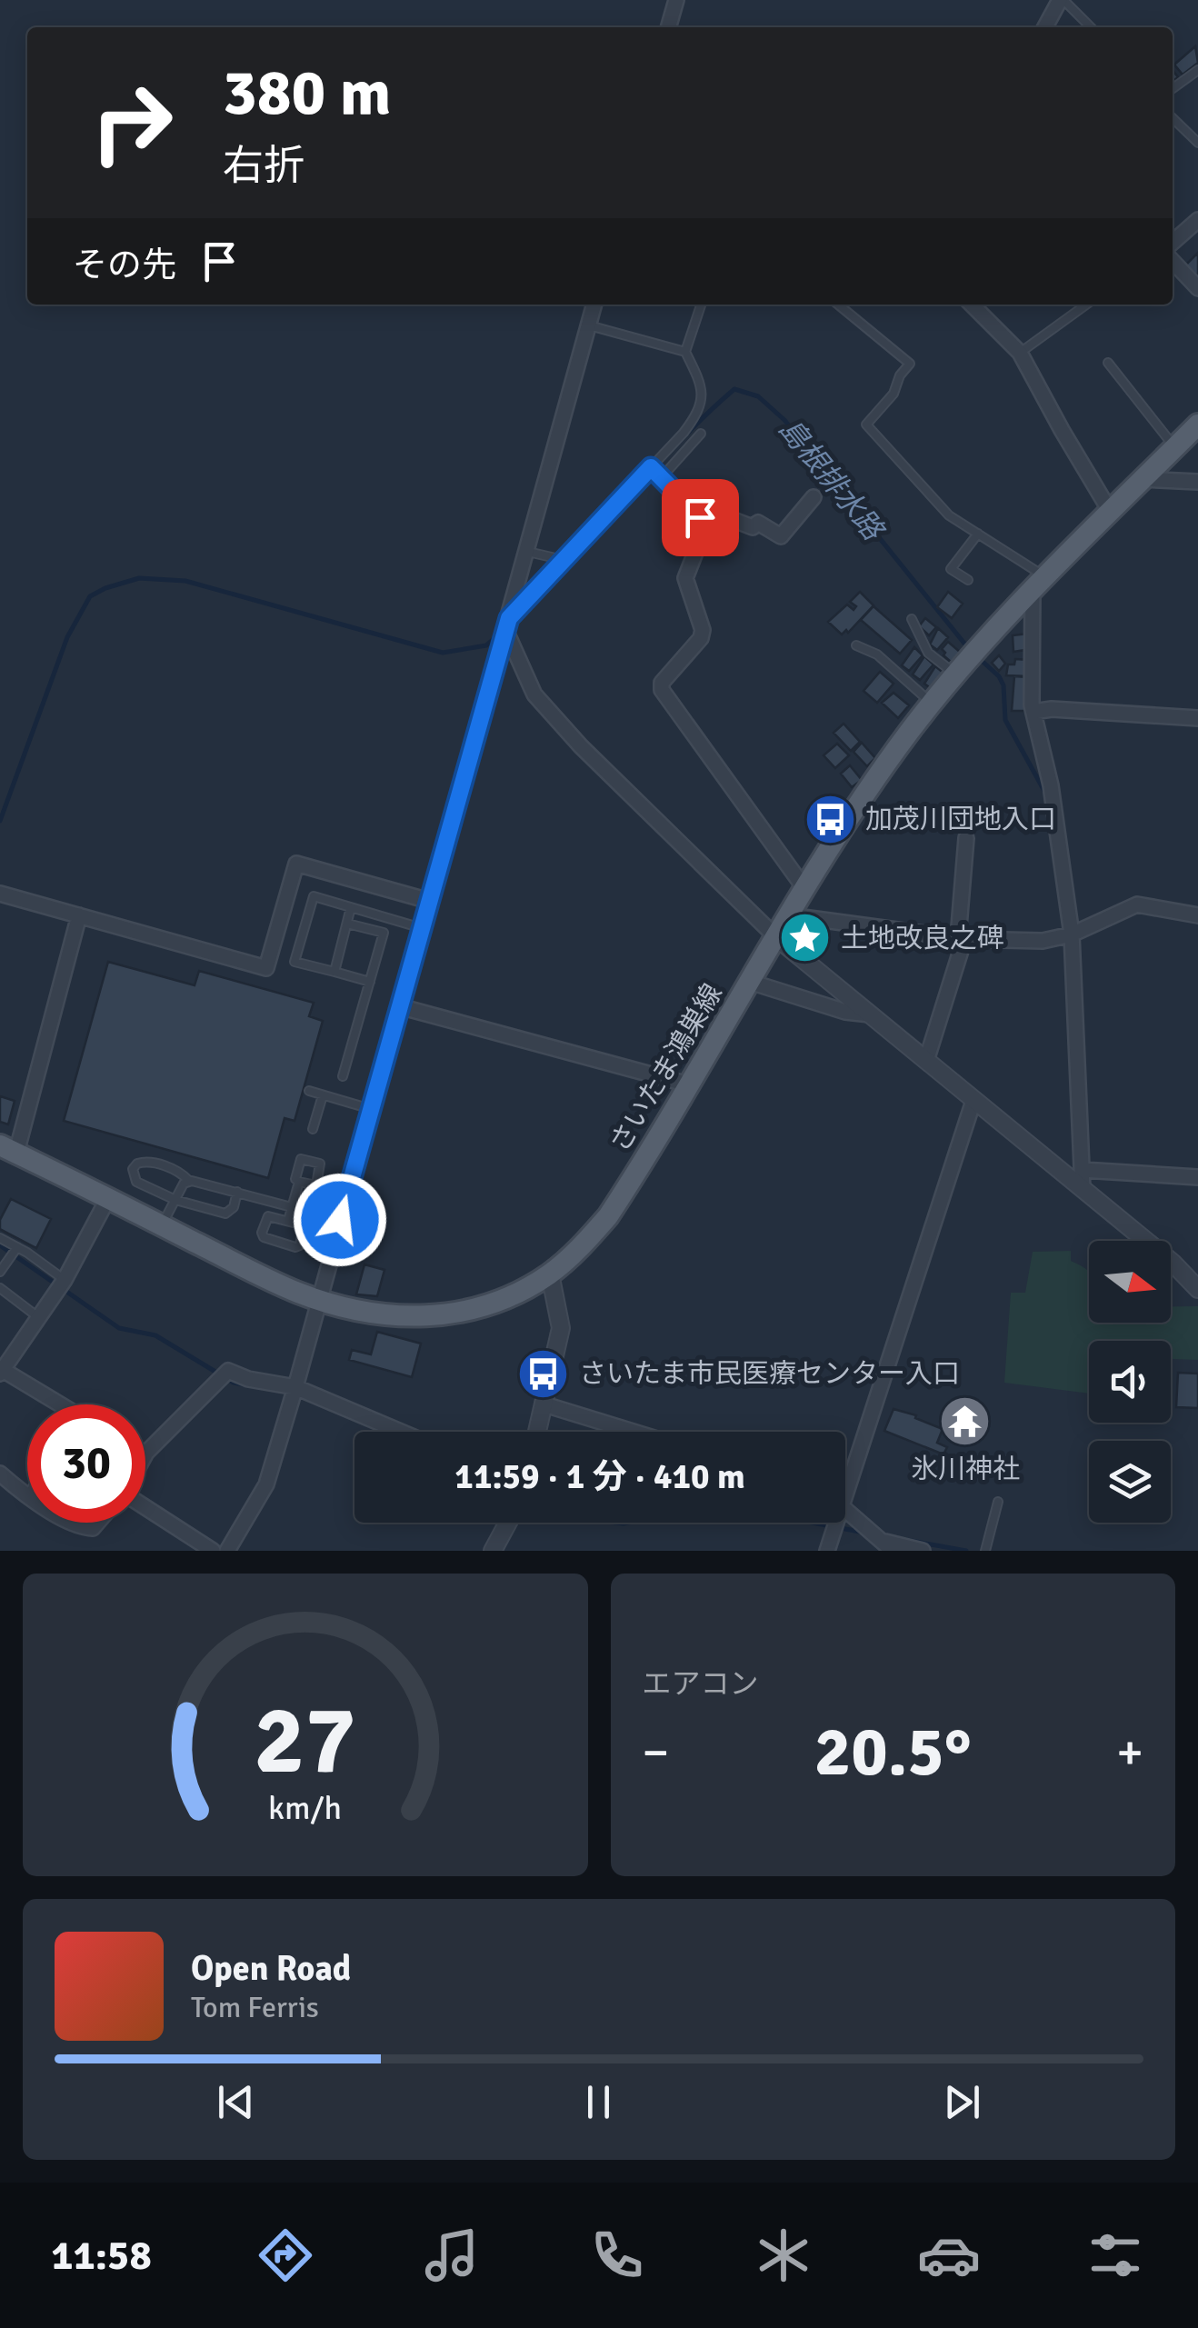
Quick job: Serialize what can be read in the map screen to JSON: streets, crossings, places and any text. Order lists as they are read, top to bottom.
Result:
{
  "streets": {
    "main road": ["さいたま鴻巣線"]
  },
  "water": ["島根排水路"],
  "places": {
    "bus stop": ["加茂川団地入口", "さいたま市民医療センター入口"],
    "place": ["土地改良之碑"],
    "temple": ["氷川神社"]
  },
  "north": "right",
  "page": {
    "turn": ["380 m", "右折"],
    "then": "その先",
    "limit": "30",
    "trip": "11:59 · 1 分 · 410 m",
    "tile": "エアコン",
    "heat": ["−", "20.5°", "+"],
    "song": ["Open Road", "Tom Ferris"],
    "tabs": "11:58",
    "gauge": ["27", "km/h"]
  }
}
